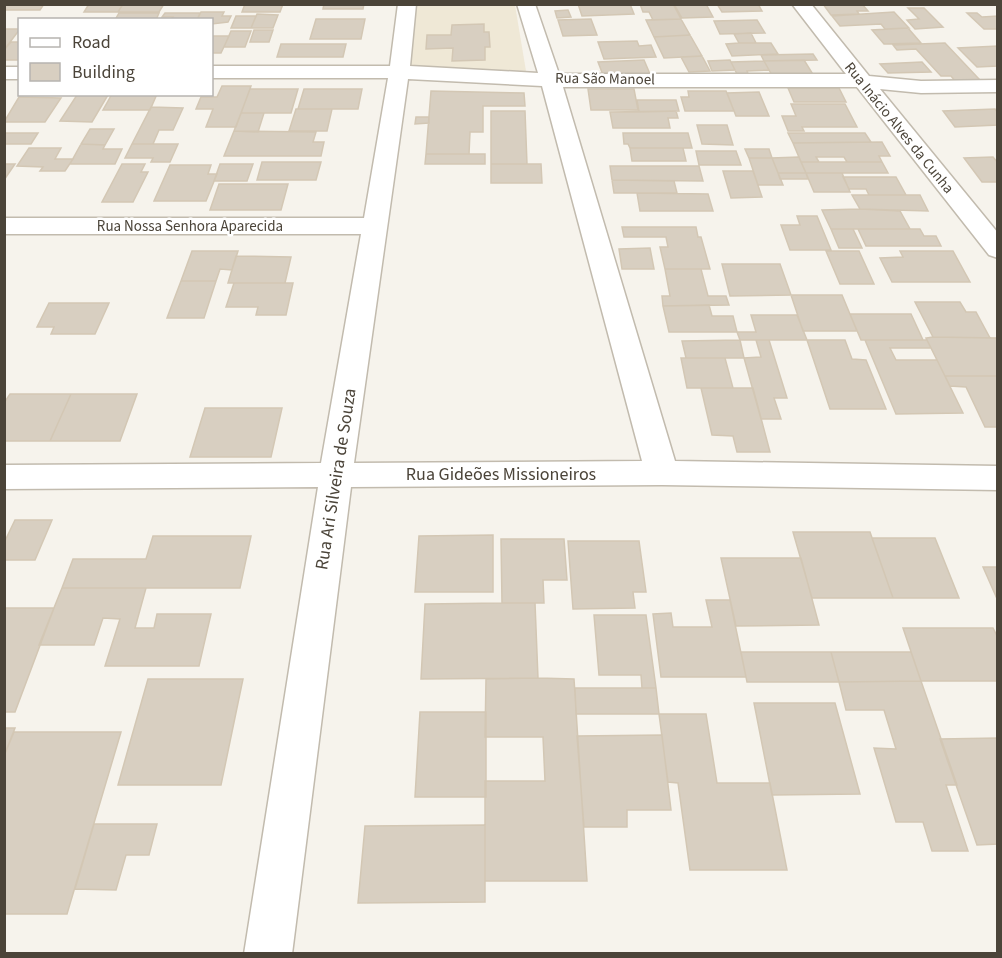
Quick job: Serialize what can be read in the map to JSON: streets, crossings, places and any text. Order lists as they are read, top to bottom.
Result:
{
  "streets": {
    "street": [
      "Rua São Manoel",
      "Rua Inácio Alves da Cunha",
      "Rua Nossa Senhora Aparecida",
      "Rua Gideões Missioneiros",
      "Rua Ari Silveira de Souza"
    ]
  },
  "crossings": [
    ["Rua São Manoel", "Rua Inácio Alves da Cunha"],
    ["Rua São Manoel", "Rua Ari Silveira de Souza"],
    ["Rua Nossa Senhora Aparecida", "Rua Ari Silveira de Souza"],
    ["Rua Gideões Missioneiros", "Rua Ari Silveira de Souza"]
  ],
  "legend": ["Road", "Building"]
}
